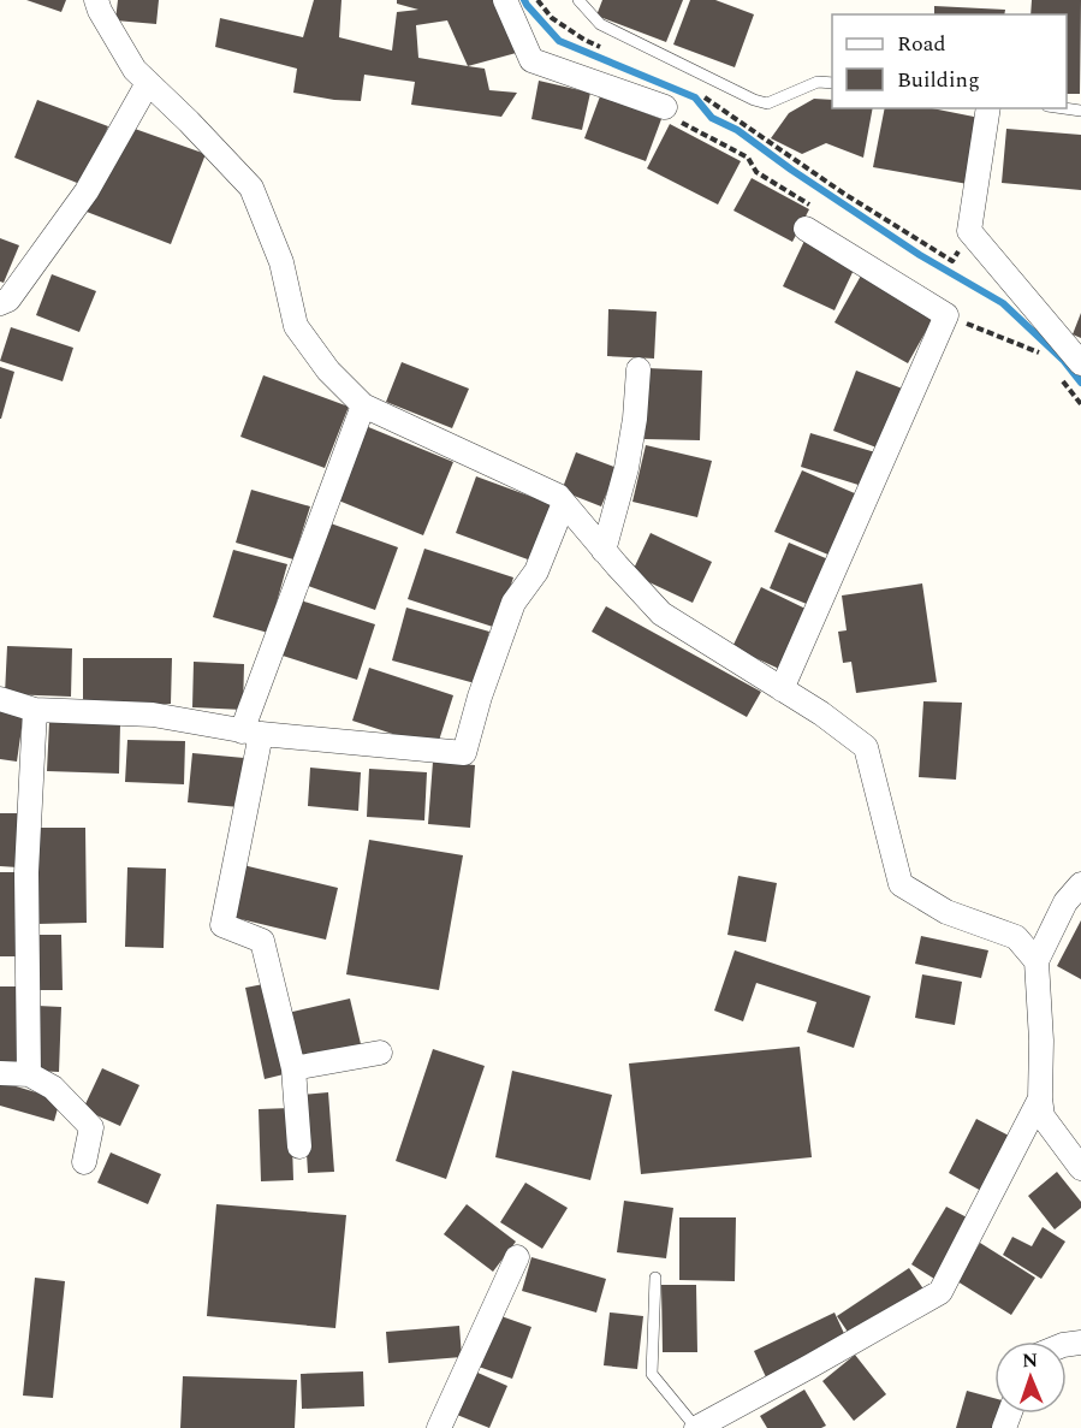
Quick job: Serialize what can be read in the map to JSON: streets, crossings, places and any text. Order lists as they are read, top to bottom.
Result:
{
  "legend": ["Road", "Building"],
  "north": "top"
}
